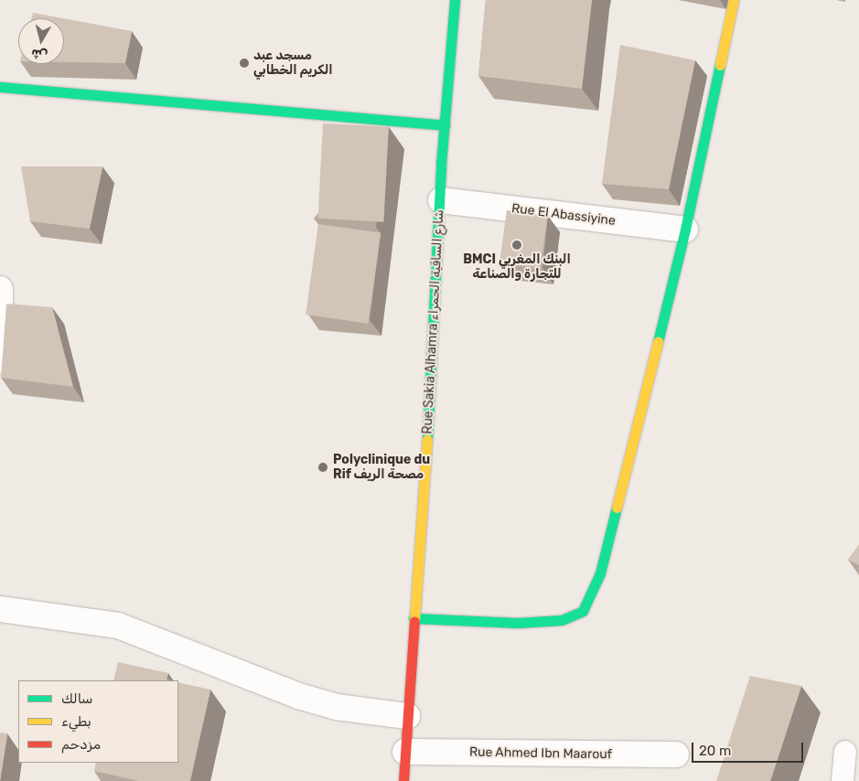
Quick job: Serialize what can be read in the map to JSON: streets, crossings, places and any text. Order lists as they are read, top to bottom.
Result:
{
  "streets": {
    "street": ["Rue El Abassiyine", "Rue Sakia Alhamra شارع الساقية الحمراء", "Rue Ahmed Ibn Maarouf"]
  },
  "crossings": [
    ["Rue El Abassiyine", "Rue Sakia Alhamra شارع الساقية الحمراء"],
    ["Rue Sakia Alhamra شارع الساقية الحمراء", "Rue Ahmed Ibn Maarouf"]
  ],
  "places": ["مسجد عبد الكريم الخطابي", "BMCI البنك المغربي للتجارة والصناعة", "Polyclinique du Rif مصحة الريف"],
  "legend": ["سالك", "بطيء", "مزدحم"],
  "scale_bar": "20 m",
  "north": "bottom"
}
